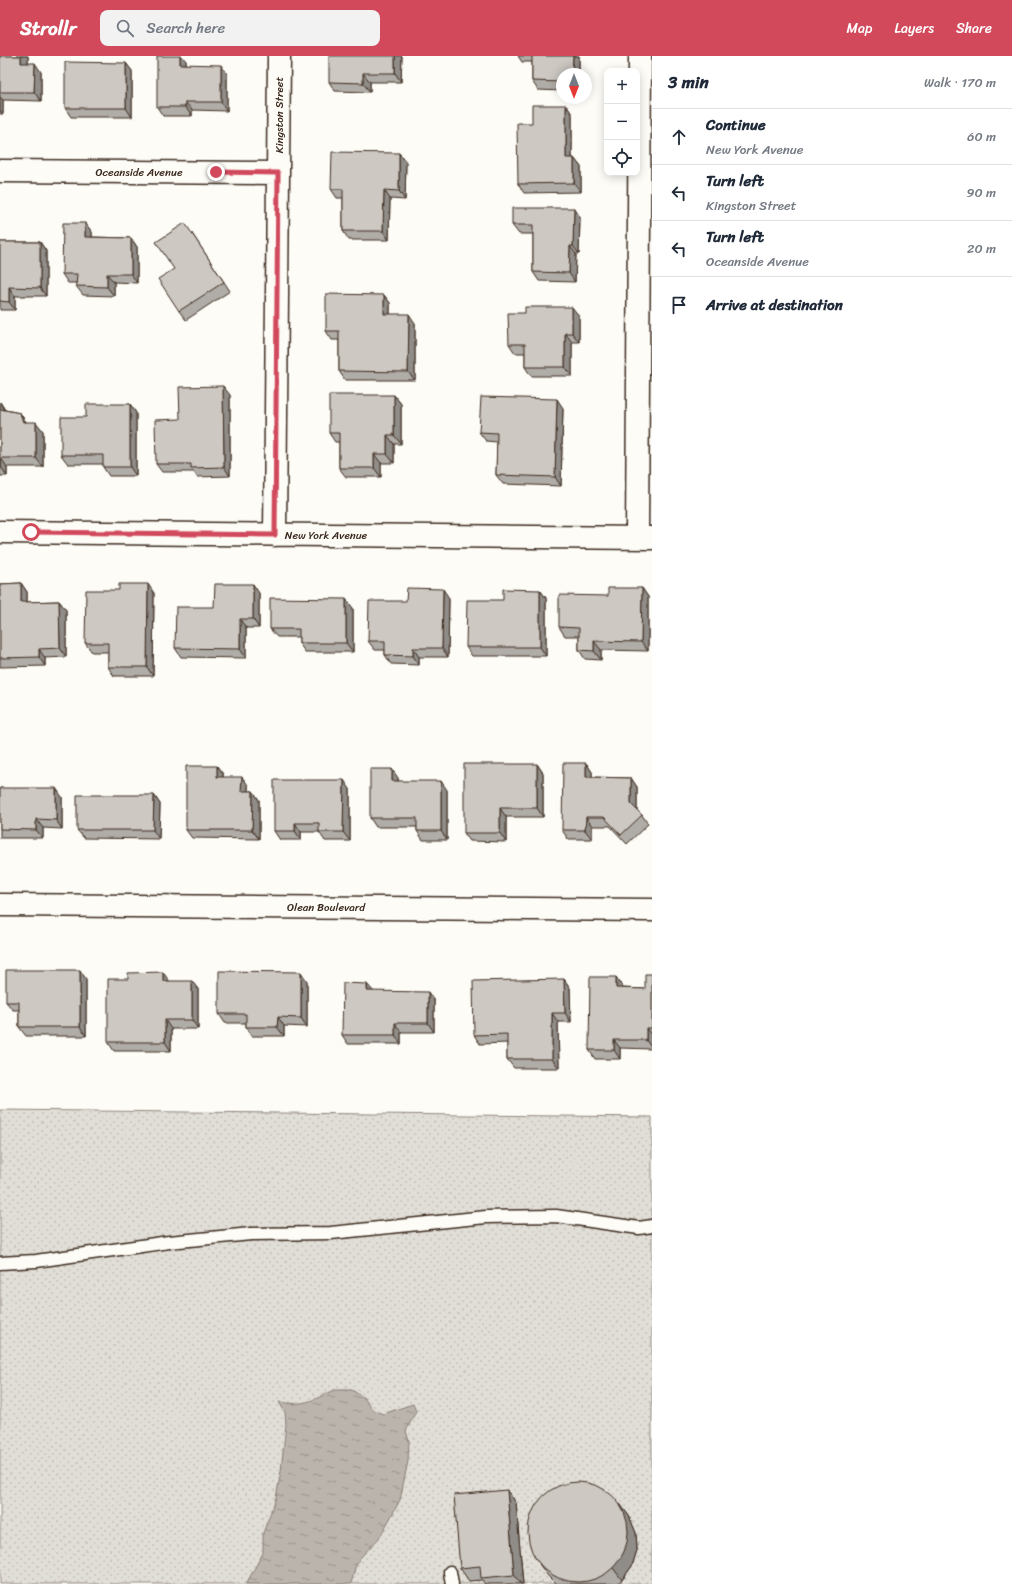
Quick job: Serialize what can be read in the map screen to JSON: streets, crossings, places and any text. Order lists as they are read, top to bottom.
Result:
{
  "streets": {
    "street": [
      "Kingston Street",
      "Oceanside Avenue",
      "New York Avenue",
      "Olean Boulevard"
    ]
  },
  "crossings": [
    ["Kingston Street", "Oceanside Avenue"],
    ["Kingston Street", "New York Avenue"]
  ],
  "north": "bottom",
  "page": {
    "header": "Strollr",
    "search": "Search here",
    "nav": ["Map", "Layers", "Share"],
    "heading": ["3 min", "Walk · 170 m"],
    "map_buttons": ["+", "−"],
    "list": [
      ["Continue", "New York Avenue", "60 m"],
      ["Turn left", "Kingston Street", "90 m"],
      ["Turn left", "Oceanside Avenue", "20 m"],
      "Arrive at destination"
    ]
  }
}
